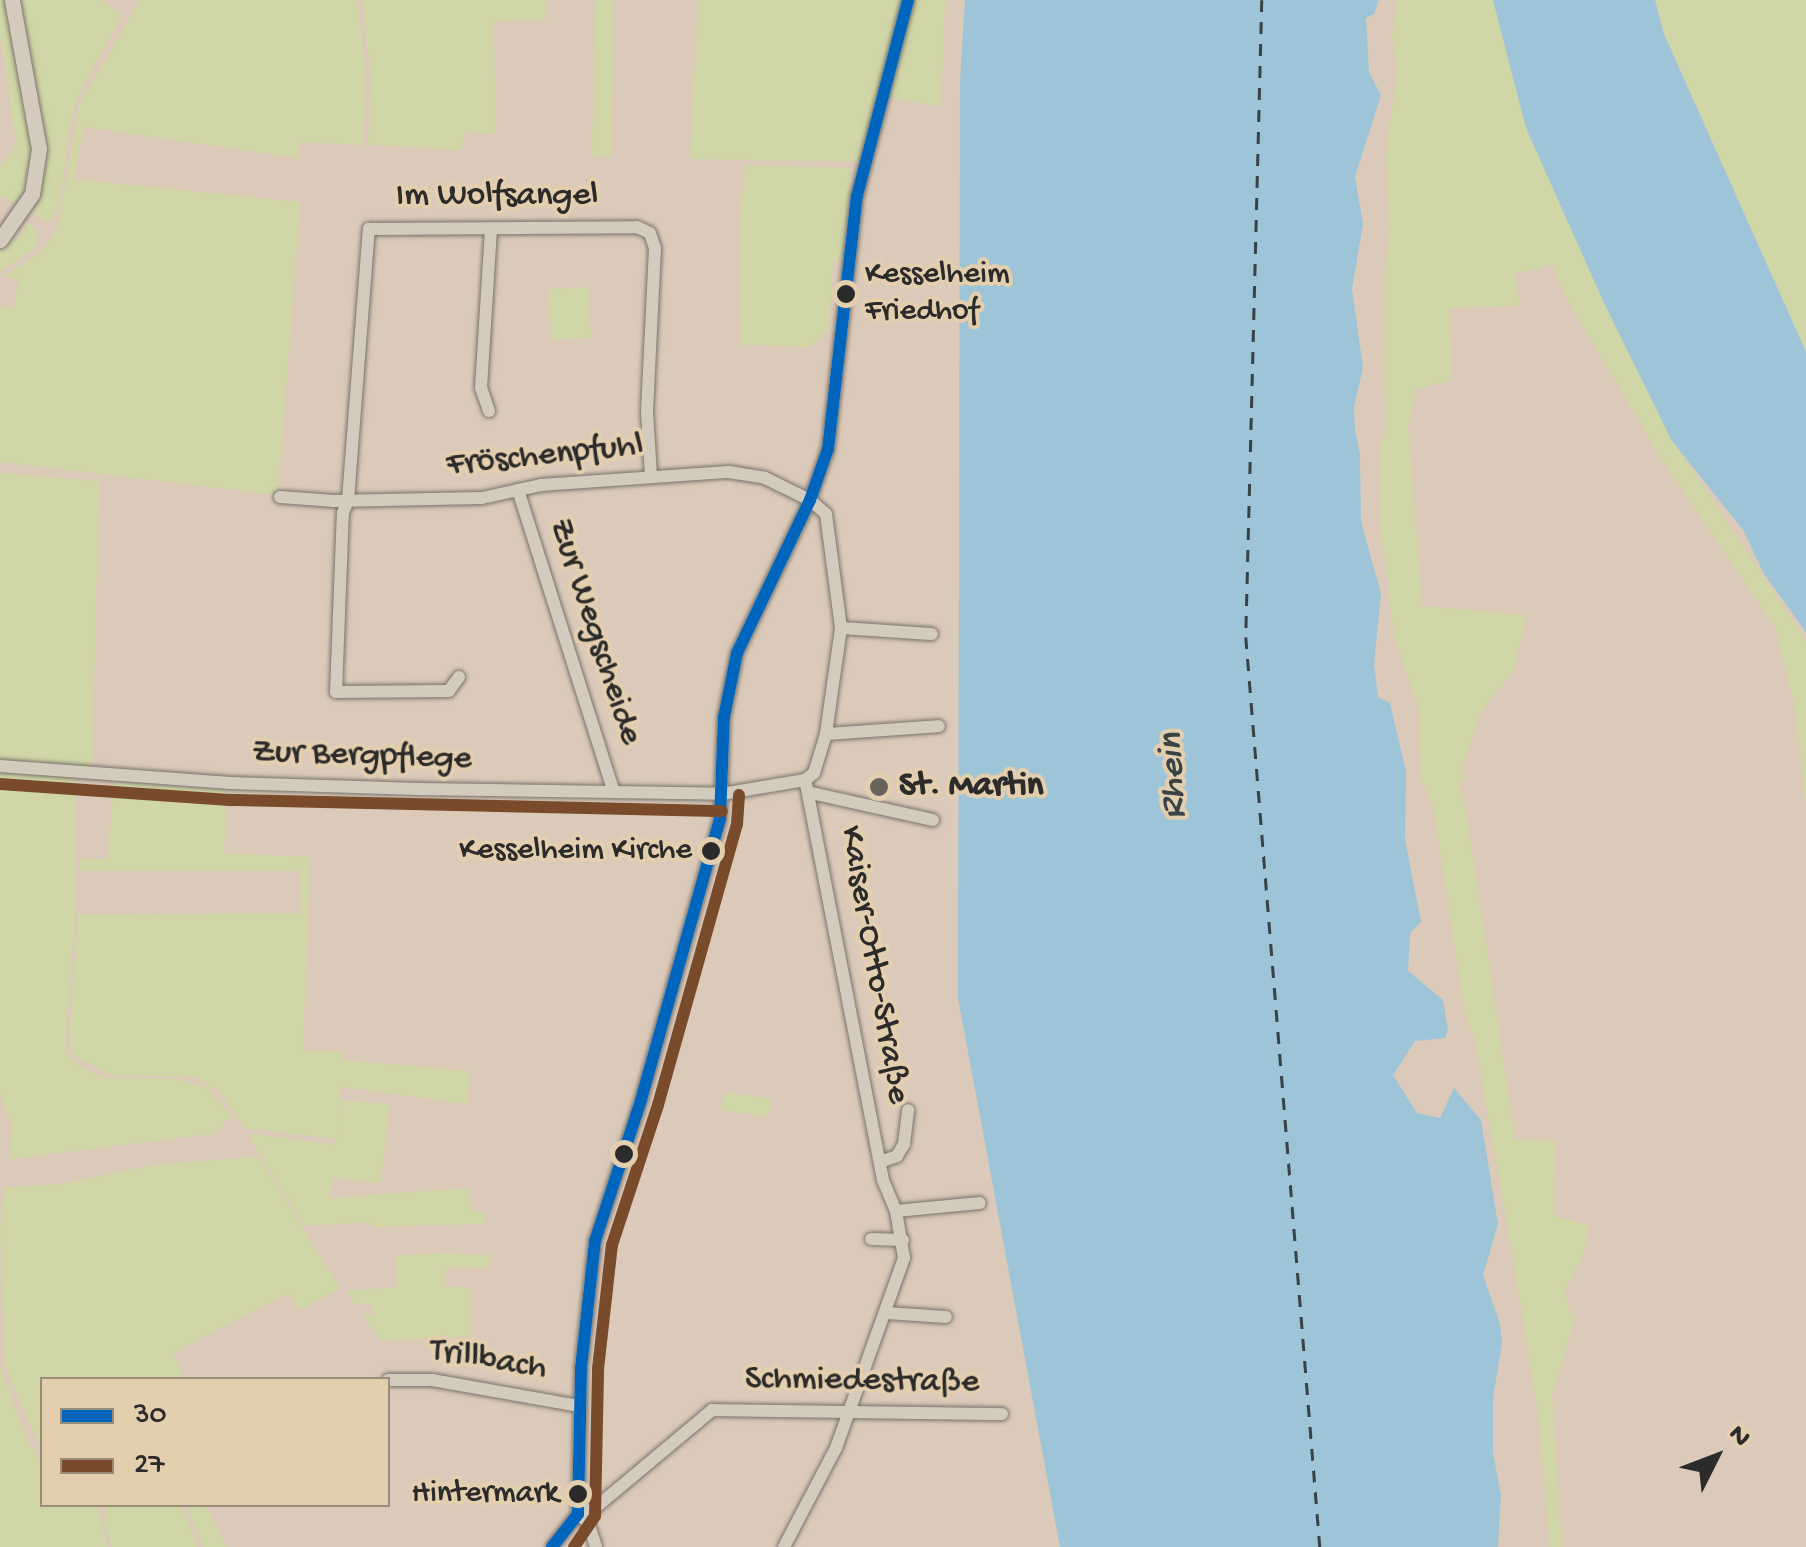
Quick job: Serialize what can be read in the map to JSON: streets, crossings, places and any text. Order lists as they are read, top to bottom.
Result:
{
  "streets": {
    "street": [
      "Im Wolfsangel",
      "Fröschenpfuhl",
      "Zur Wegscheide",
      "Zur Bergpflege",
      "Kaiser-Otto-Straße",
      "Trillbach",
      "Schmiedestraße"
    ]
  },
  "crossings": [
    ["Im Wolfsangel", "Fröschenpfuhl"],
    ["Fröschenpfuhl", "Zur Wegscheide"],
    ["Zur Wegscheide", "Zur Bergpflege"],
    ["Zur Bergpflege", "Kaiser-Otto-Straße"],
    ["Kaiser-Otto-Straße", "Schmiedestraße"]
  ],
  "water": ["Rhein"],
  "places": [
    "Kesselheim Friedhof",
    "St. Martin",
    "Kesselheim Kirche",
    "Hintermark"
  ],
  "lines": ["transit line 30", "transit line 27"],
  "legend": ["30", "27"],
  "north": "top right"
}
